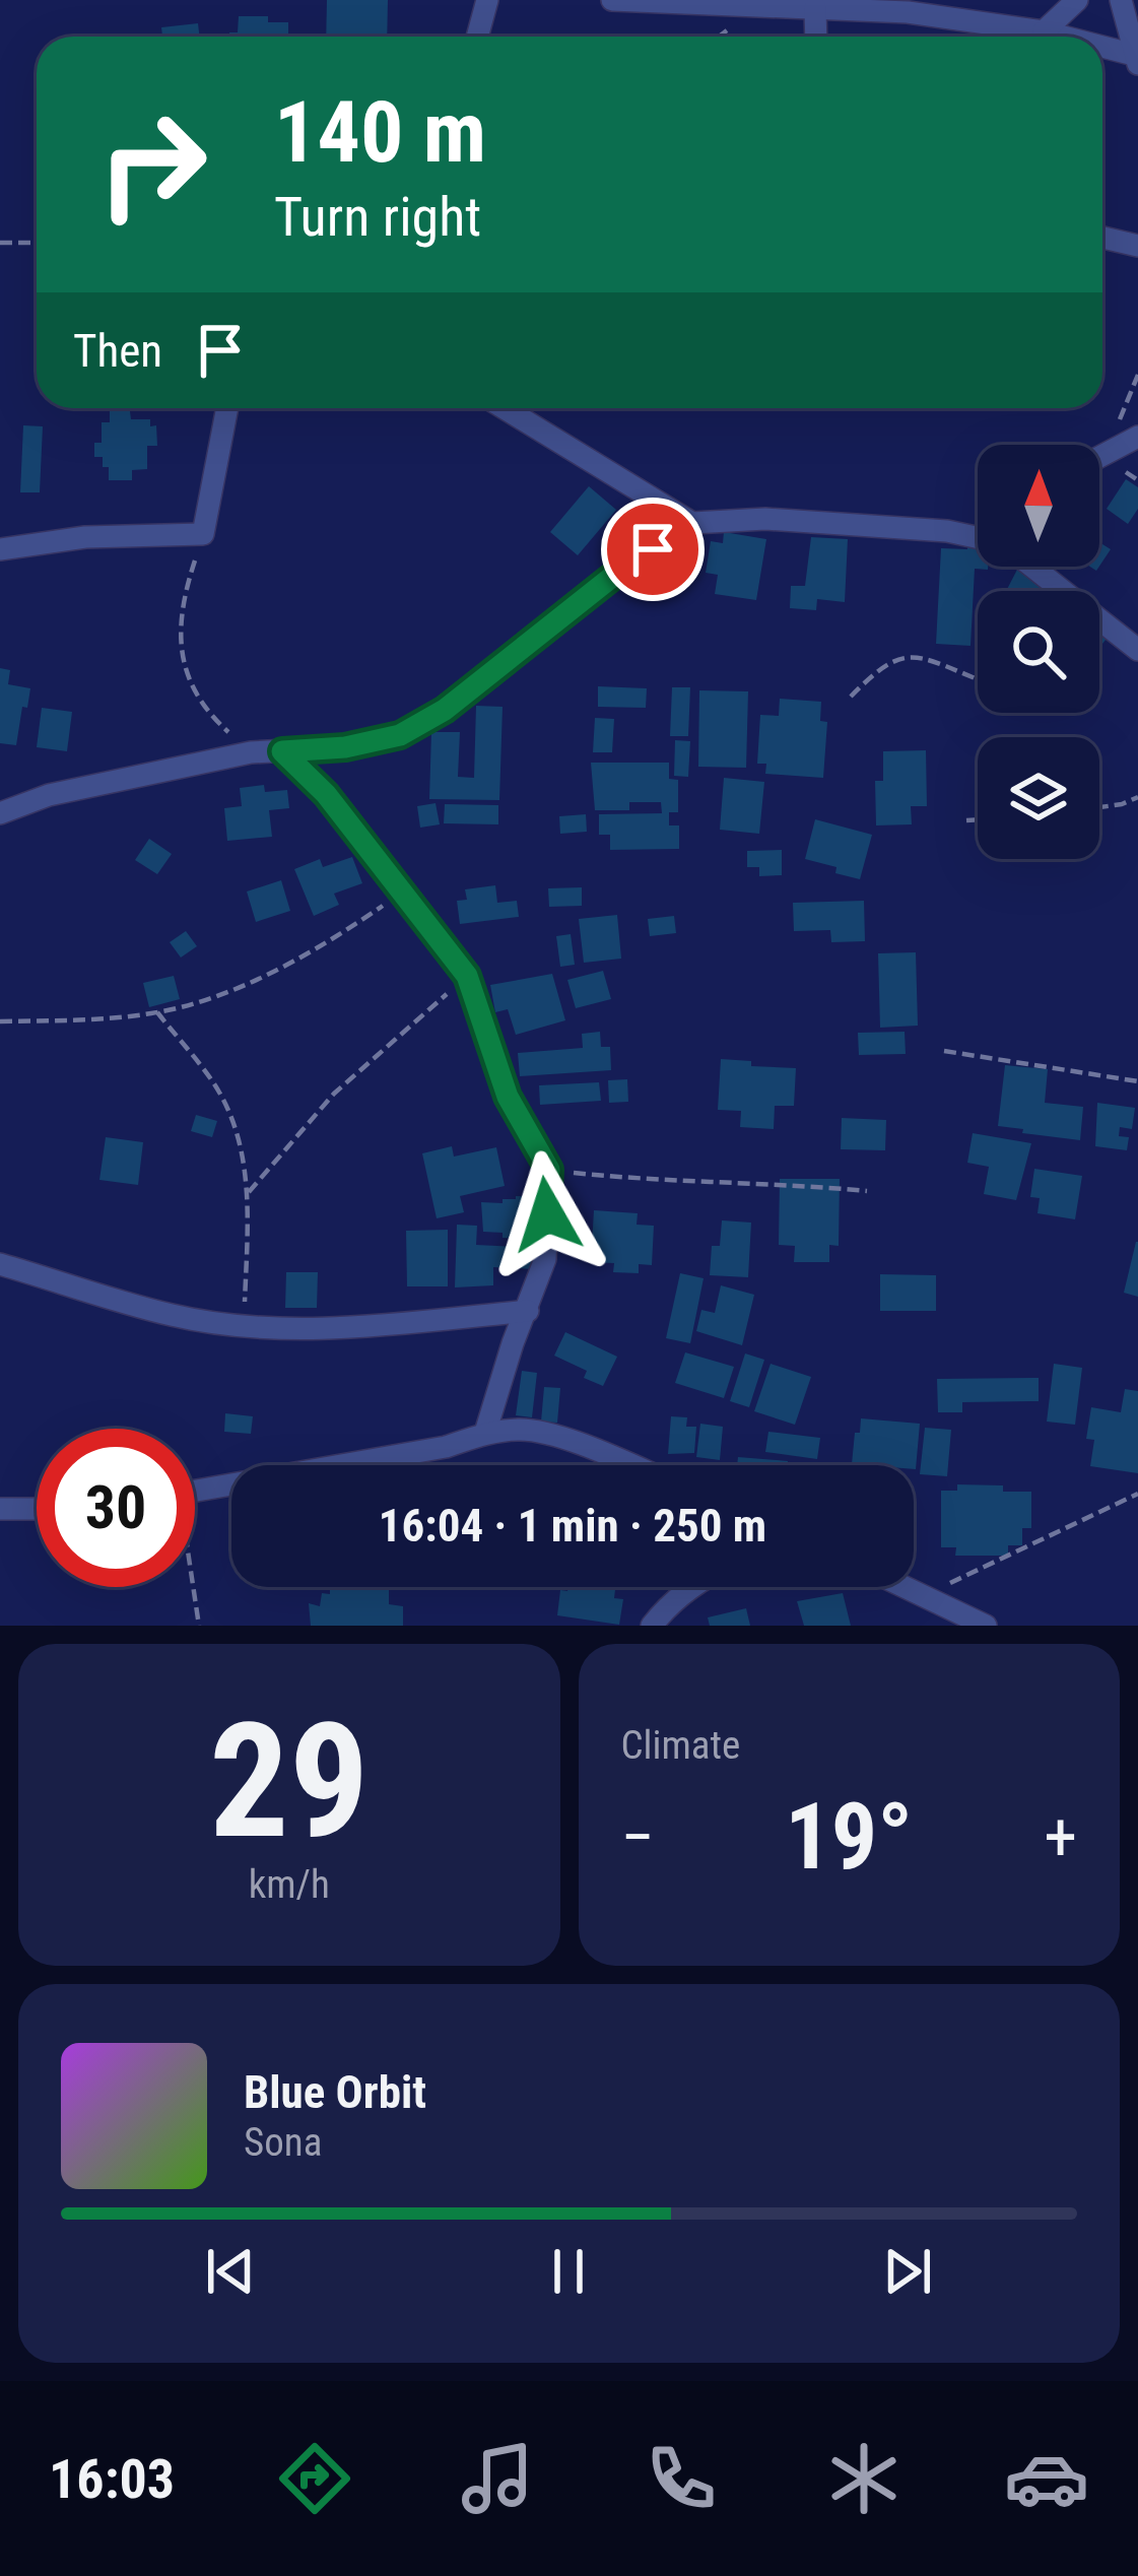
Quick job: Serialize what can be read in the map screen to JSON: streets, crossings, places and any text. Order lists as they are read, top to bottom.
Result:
{
  "north": "top",
  "page": {
    "turn": ["140 m", "Turn right"],
    "then": "Then",
    "limit": "30",
    "trip": "16:04 · 1 min · 250 m",
    "tile": [
      ["29", "km/h"],
      "Climate"
    ],
    "heat": ["−", "19°", "+"],
    "song": ["Blue Orbit", "Sona"],
    "tabs": "16:03"
  }
}
